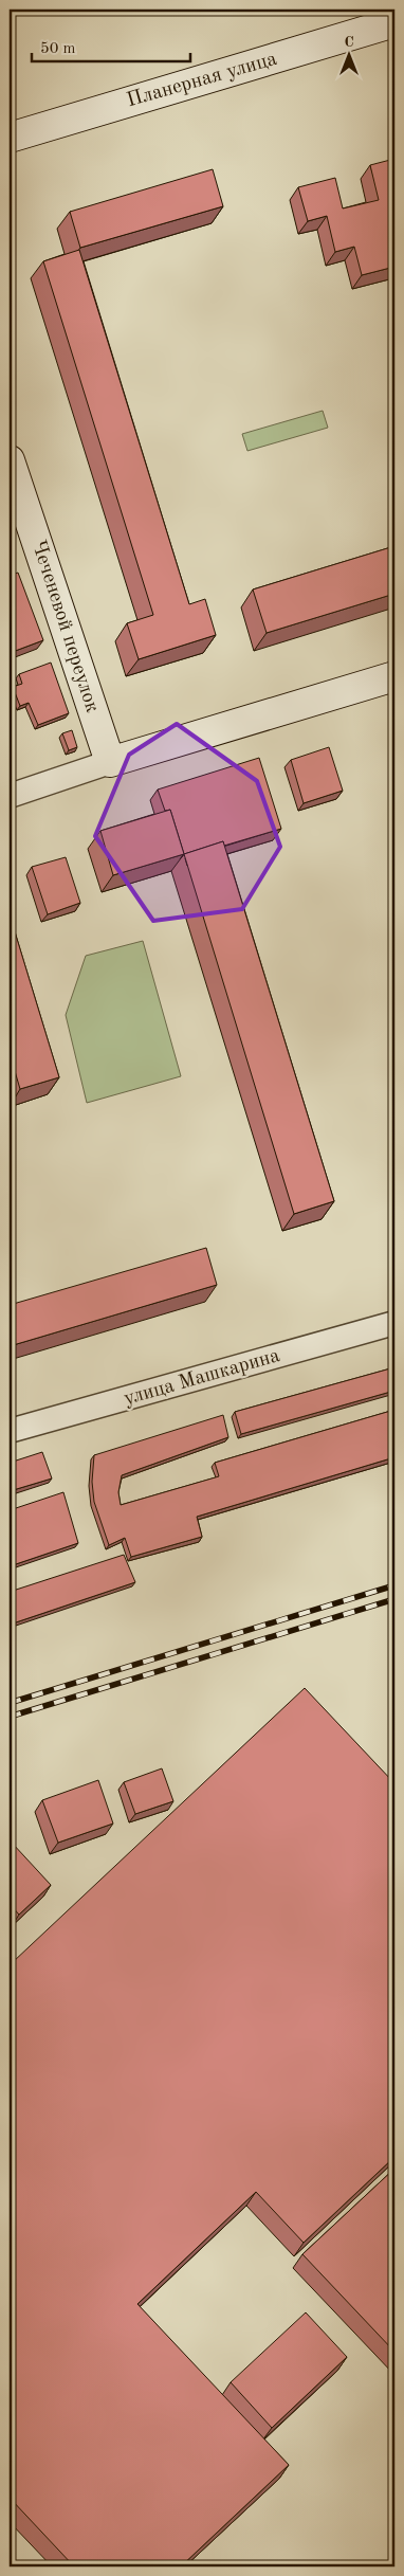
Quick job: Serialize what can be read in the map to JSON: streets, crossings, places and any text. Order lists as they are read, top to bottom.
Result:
{
  "streets": {
    "street": ["Планерная улица", "Чеченевой переулок", "улица Машкарина"]
  },
  "scale_bar": "50 m",
  "north": "top"
}
